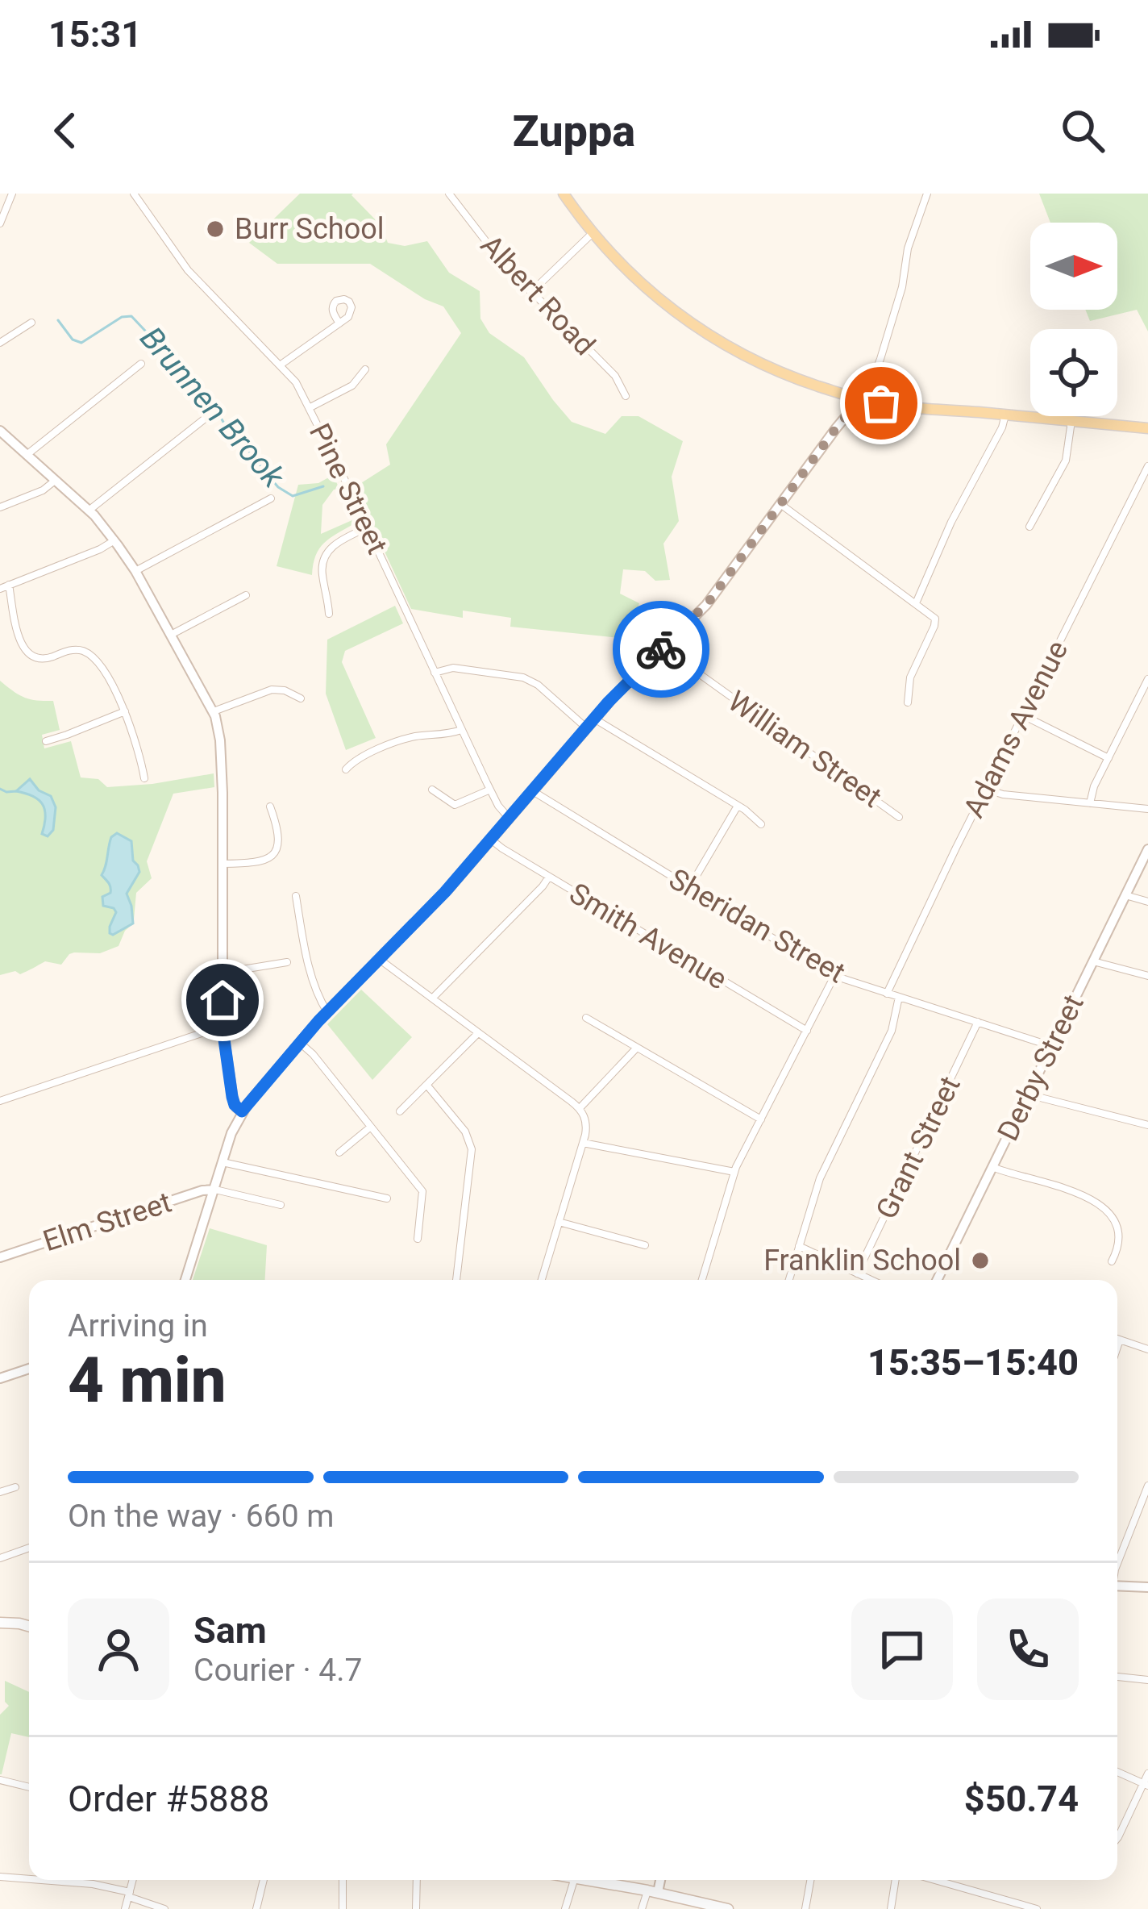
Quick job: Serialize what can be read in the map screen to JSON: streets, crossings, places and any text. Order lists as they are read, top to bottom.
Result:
{
  "streets": {
    "street": [
      "Albert Road",
      "Pine Street",
      "Adams Avenue",
      "William Street",
      "Sheridan Street",
      "Smith Avenue",
      "Derby Street",
      "Grant Street",
      "Elm Street"
    ]
  },
  "crossings": [
    ["Adams Avenue", "Sheridan Street"],
    ["Sheridan Street", "Derby Street"],
    ["Sheridan Street", "Grant Street"]
  ],
  "water": ["Brunnen Brook"],
  "places": ["Burr School", "Franklin School"],
  "north": "right",
  "page": {
    "status": "15:31",
    "header": "Zuppa",
    "heading": ["4 min", "Arriving in", "15:35–15:40"],
    "panel": [
      "Sam",
      "Courier · 4.7",
      "Order #5888",
      "$50.74"
    ],
    "bar": "On the way · 660 m"
  }
}
